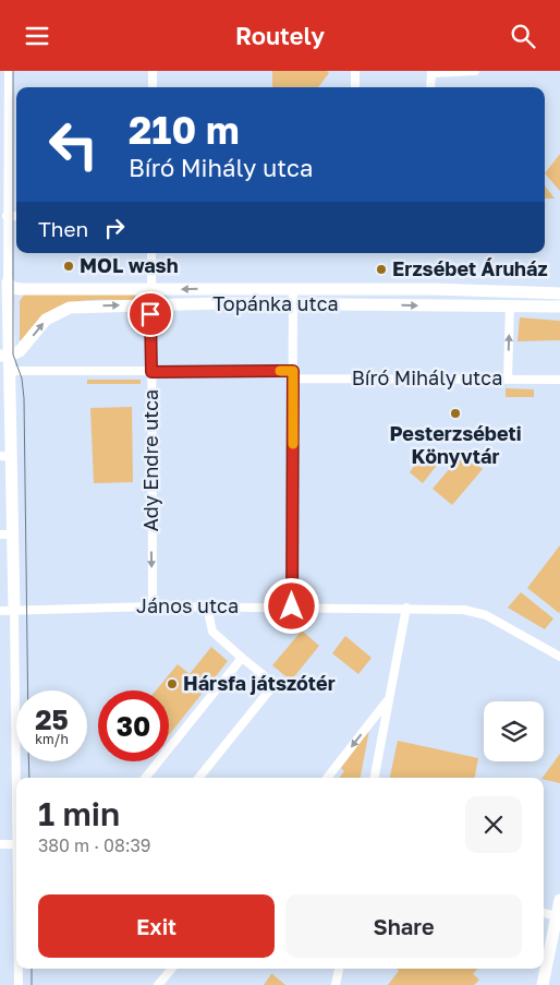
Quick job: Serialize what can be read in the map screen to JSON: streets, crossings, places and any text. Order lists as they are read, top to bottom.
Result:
{
  "streets": {
    "street": [
      "Topánka utca",
      "Bíró Mihály utca",
      "Ady Endre utca",
      "János utca"
    ]
  },
  "crossings": [
    ["Topánka utca", "Ady Endre utca"],
    ["Bíró Mihály utca", "Ady Endre utca"],
    ["Ady Endre utca", "János utca"]
  ],
  "one_way": ["Ady Endre utca"],
  "places": [
    "MOL wash",
    "Erzsébet Áruház",
    "Pesterzsébeti Könyvtár",
    "Hársfa játszótér"
  ],
  "page": {
    "header": "Routely",
    "turn": ["210 m", "Bíró Mihály utca"],
    "then": "Then",
    "speed": "25 km/h",
    "limit": "30",
    "heading": ["1 min", "380 m · 08:39"],
    "buttons": ["Exit", "Share"]
  }
}
